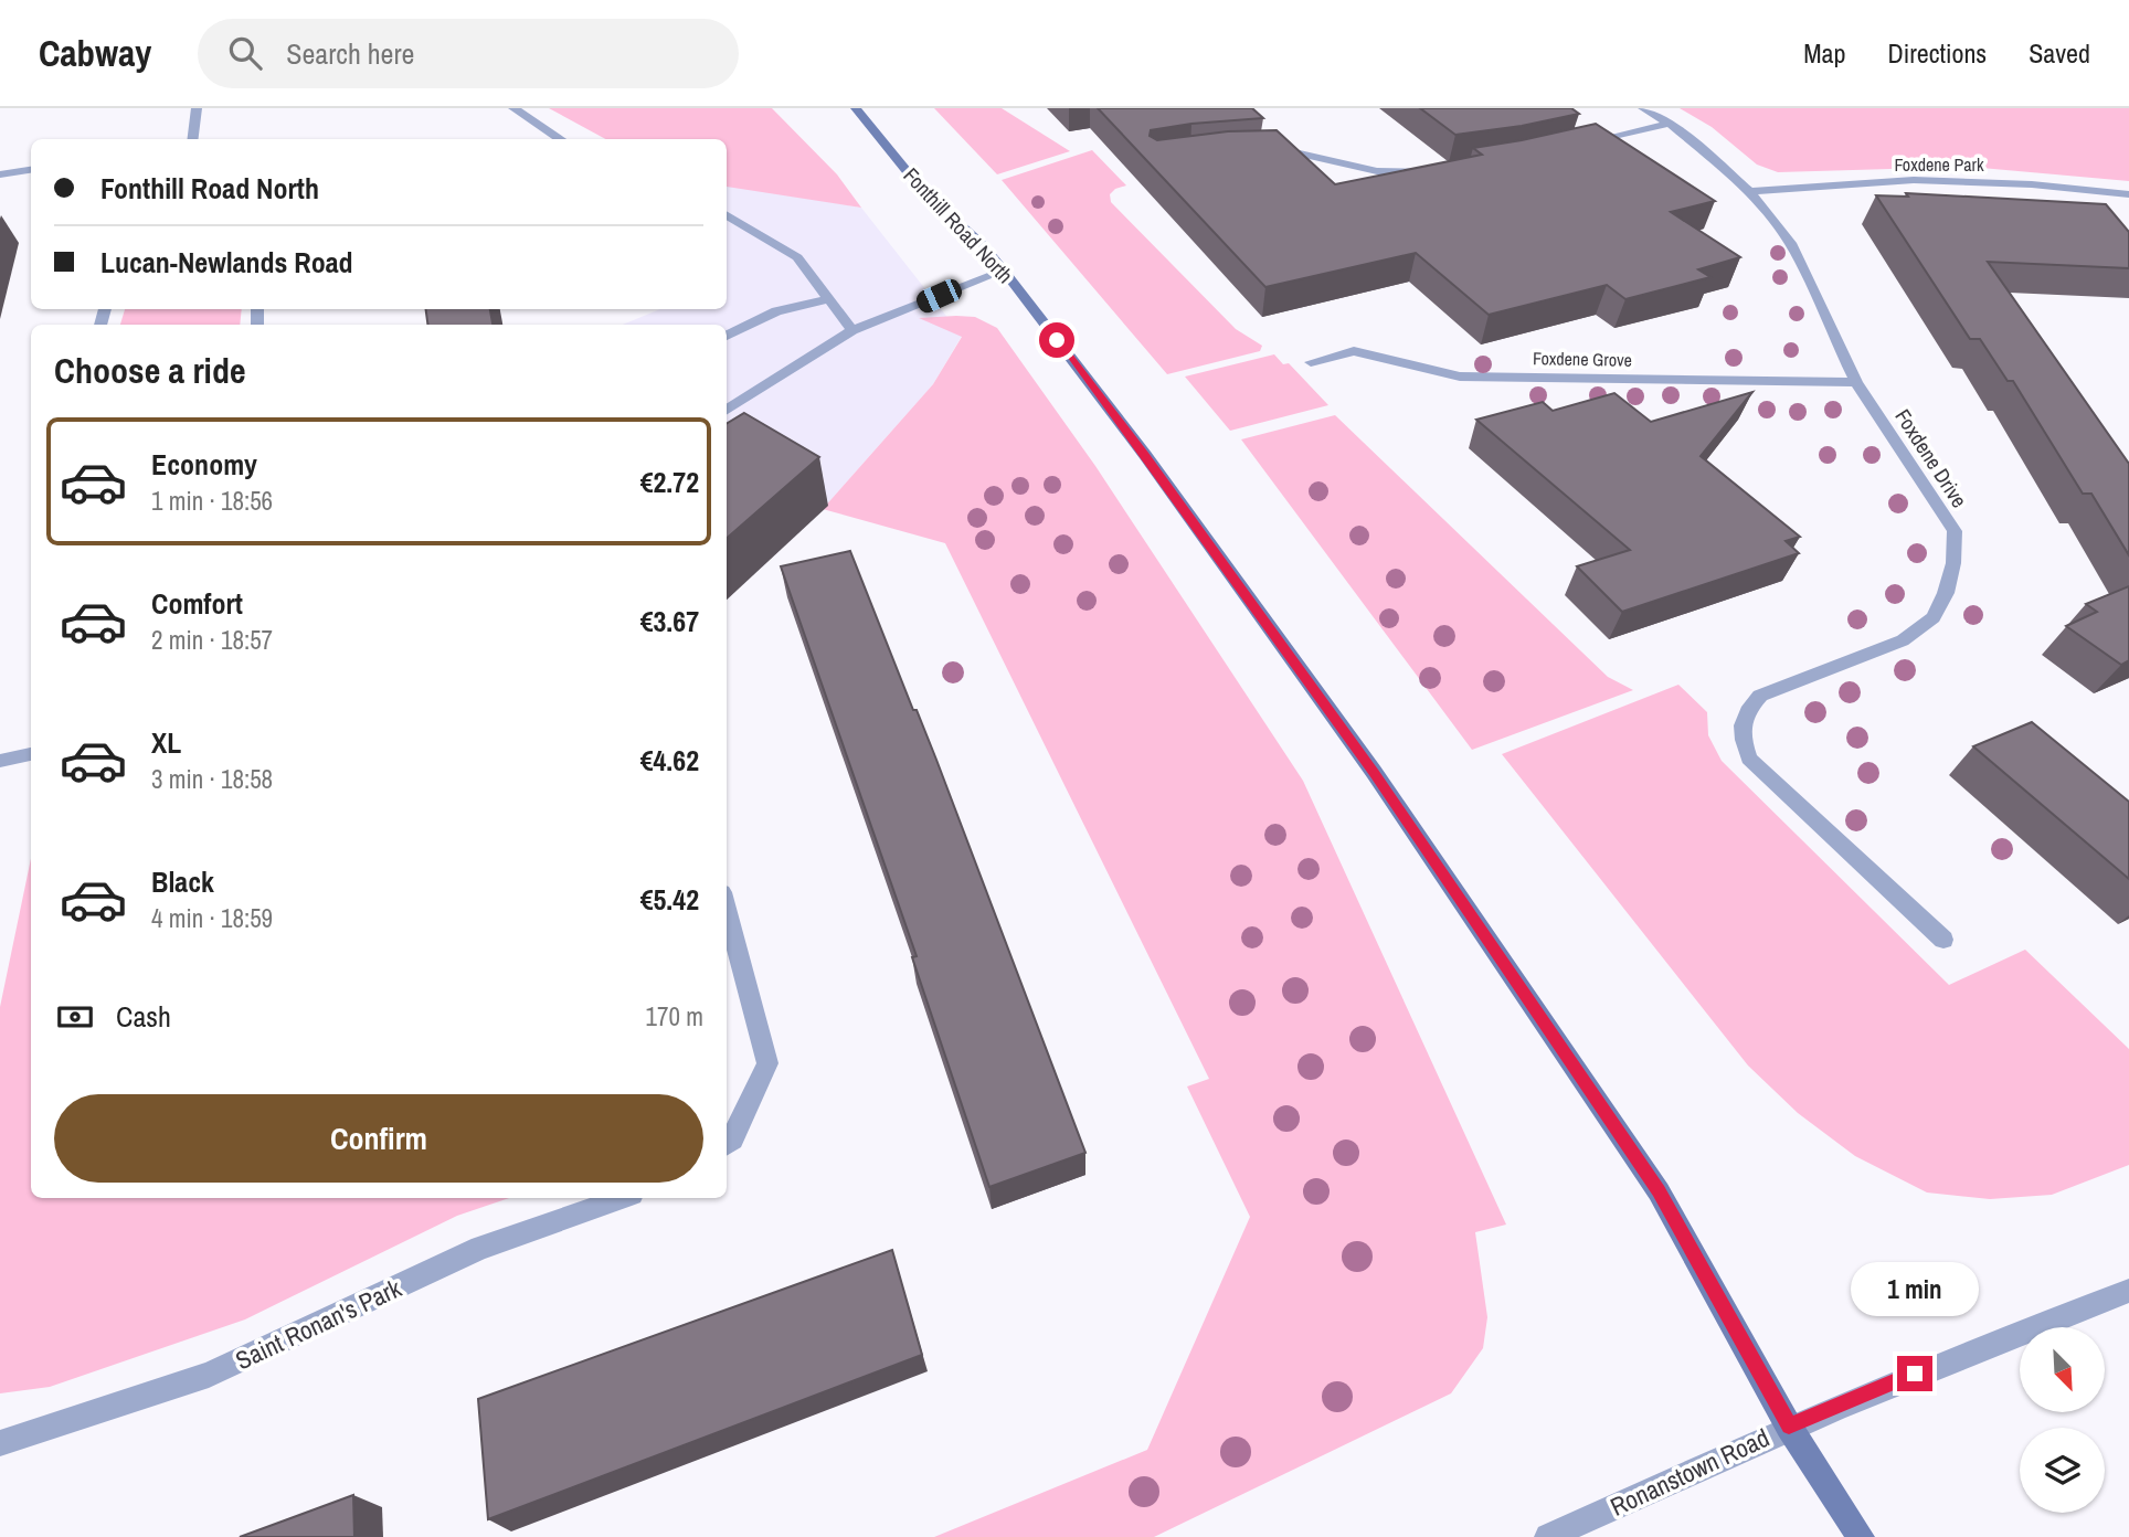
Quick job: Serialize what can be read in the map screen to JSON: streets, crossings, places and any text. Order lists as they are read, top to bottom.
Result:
{
  "streets": {
    "main road": ["Fonthill Road North"],
    "street": [
      "Foxdene Park",
      "Foxdene Grove",
      "Foxdene Drive",
      "Saint Ronan's Park",
      "Ronanstown Road"
    ]
  },
  "crossings": [
    ["Foxdene Park", "Foxdene Drive"],
    ["Fonthill Road North", "Ronanstown Road"],
    ["Foxdene Grove", "Foxdene Drive"]
  ],
  "north": "bottom right",
  "page": {
    "header": "Cabway",
    "search": "Search here",
    "nav": ["Map", "Directions", "Saved"],
    "banner": ["Fonthill Road North", "Lucan-Newlands Road"],
    "heading": "Choose a ride",
    "list": [
      {
        "name": "Economy",
        "note": "1 min · 18:56",
        "value": "€2.72"
      },
      {
        "name": "Comfort",
        "note": "2 min · 18:57",
        "value": "€3.67"
      },
      {
        "name": "XL",
        "note": "3 min · 18:58",
        "value": "€4.62"
      },
      {
        "name": "Black",
        "note": "4 min · 18:59",
        "value": "€5.42"
      }
    ],
    "pay": ["Cash", "170 m"],
    "buttons": "Confirm",
    "bubble": "1 min"
  }
}
